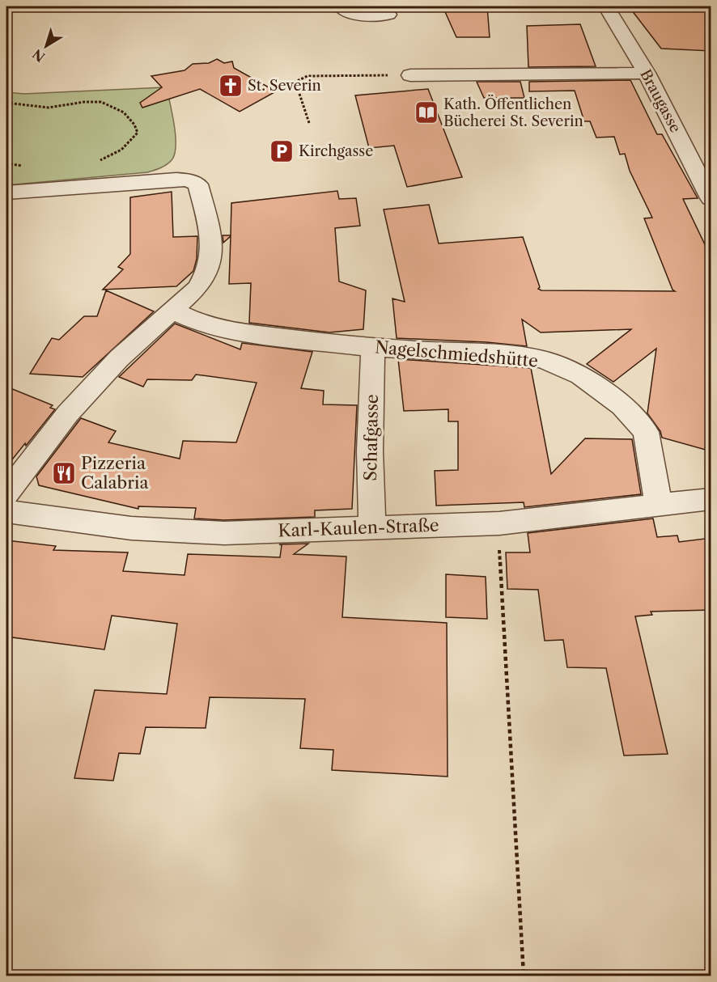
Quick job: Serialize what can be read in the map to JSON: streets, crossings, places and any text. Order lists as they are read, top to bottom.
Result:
{
  "streets": {
    "street": [
      "Braugasse",
      "Nagelschmiedshütte",
      "Schafgasse",
      "Karl-Kaulen-Straße"
    ]
  },
  "crossings": [
    ["Nagelschmiedshütte", "Schafgasse"],
    ["Nagelschmiedshütte", "Karl-Kaulen-Straße"],
    ["Schafgasse", "Karl-Kaulen-Straße"]
  ],
  "places": {
    "church": ["St. Severin"],
    "library": ["Kath. Öffentlichen Bücherei St. Severin"],
    "parking": ["Kirchgasse"],
    "restaurant": ["Pizzeria Calabria"]
  },
  "north": "bottom left"
}
